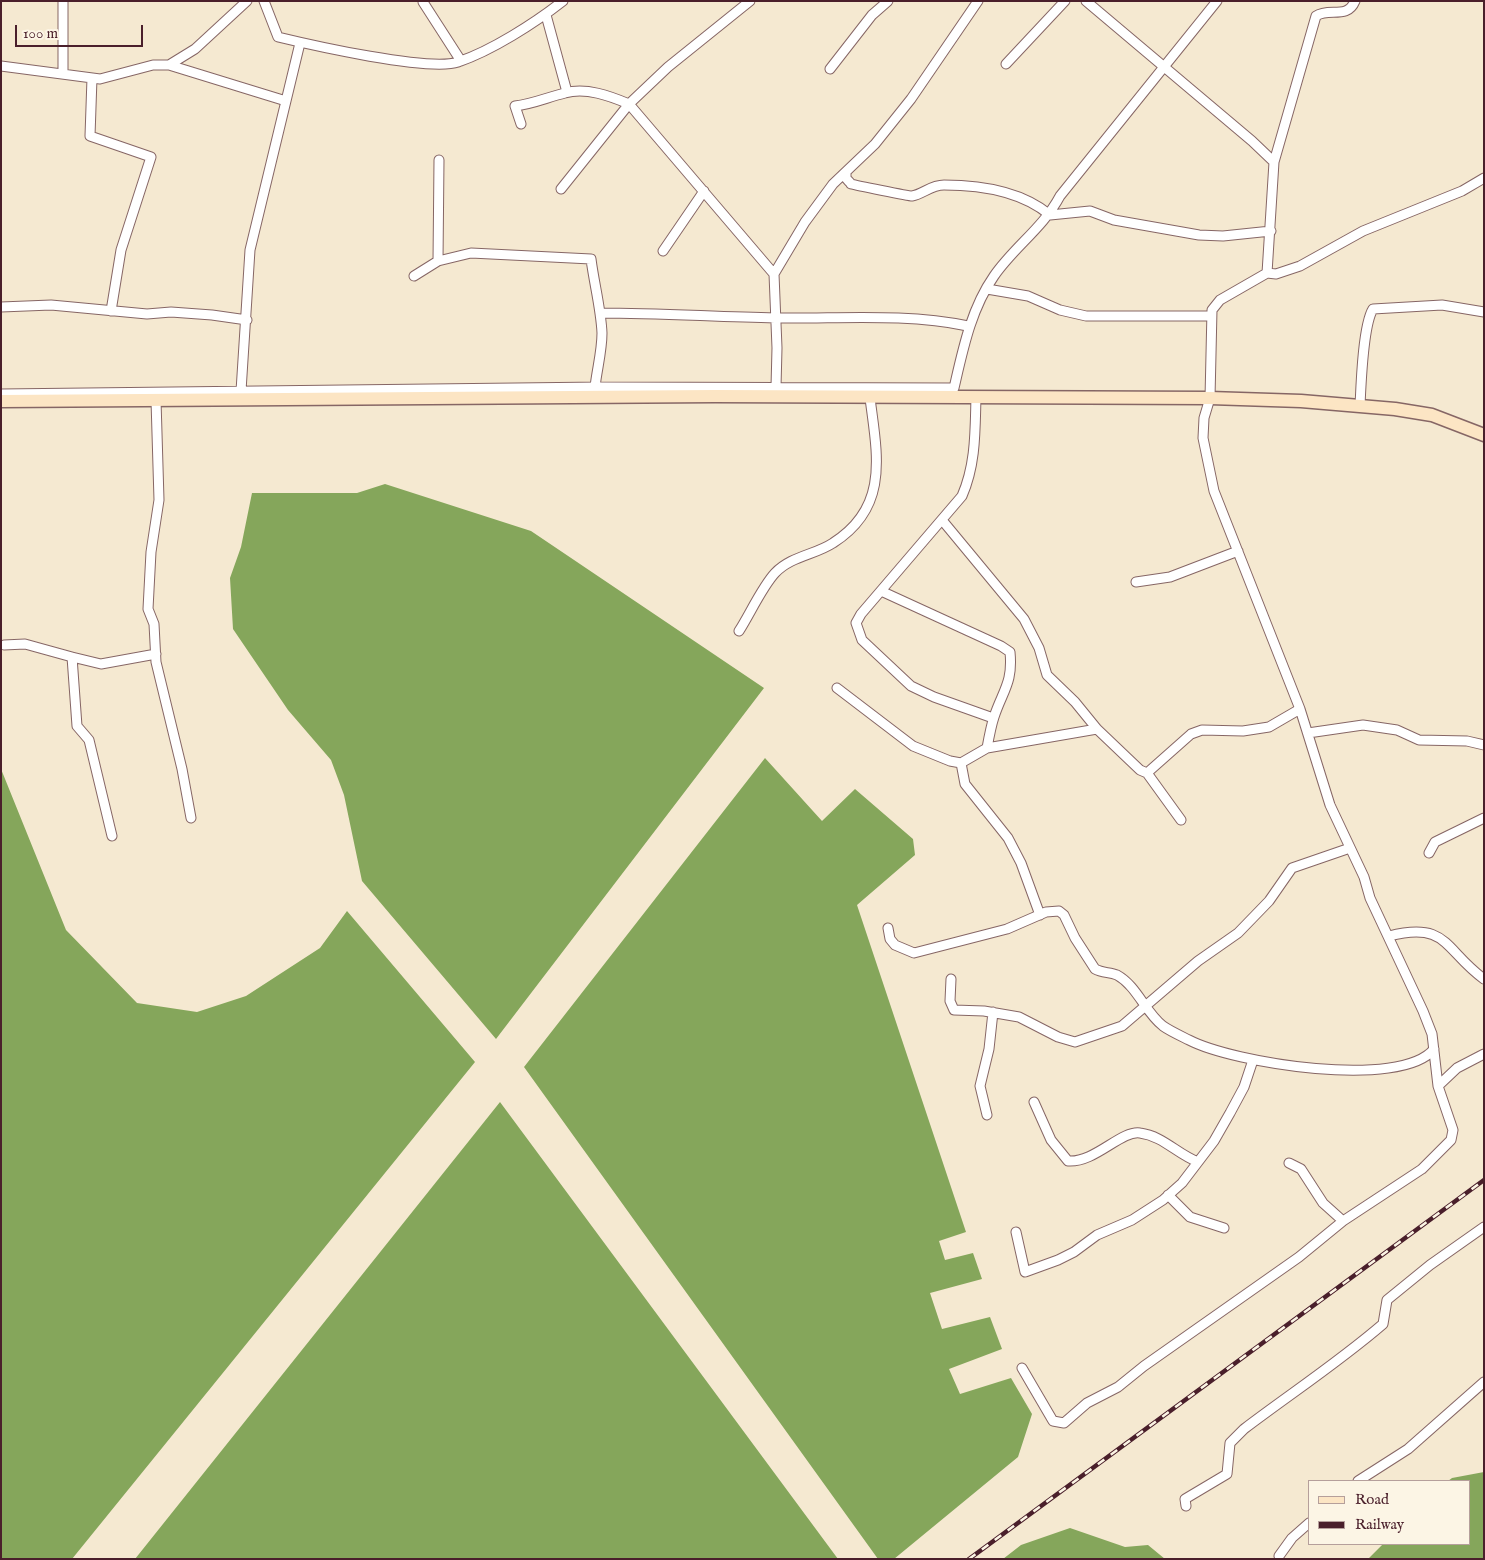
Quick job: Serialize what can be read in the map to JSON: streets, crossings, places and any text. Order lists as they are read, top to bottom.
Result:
{
  "legend": ["Road", "Railway"],
  "scale_bar": "100 m"
}
